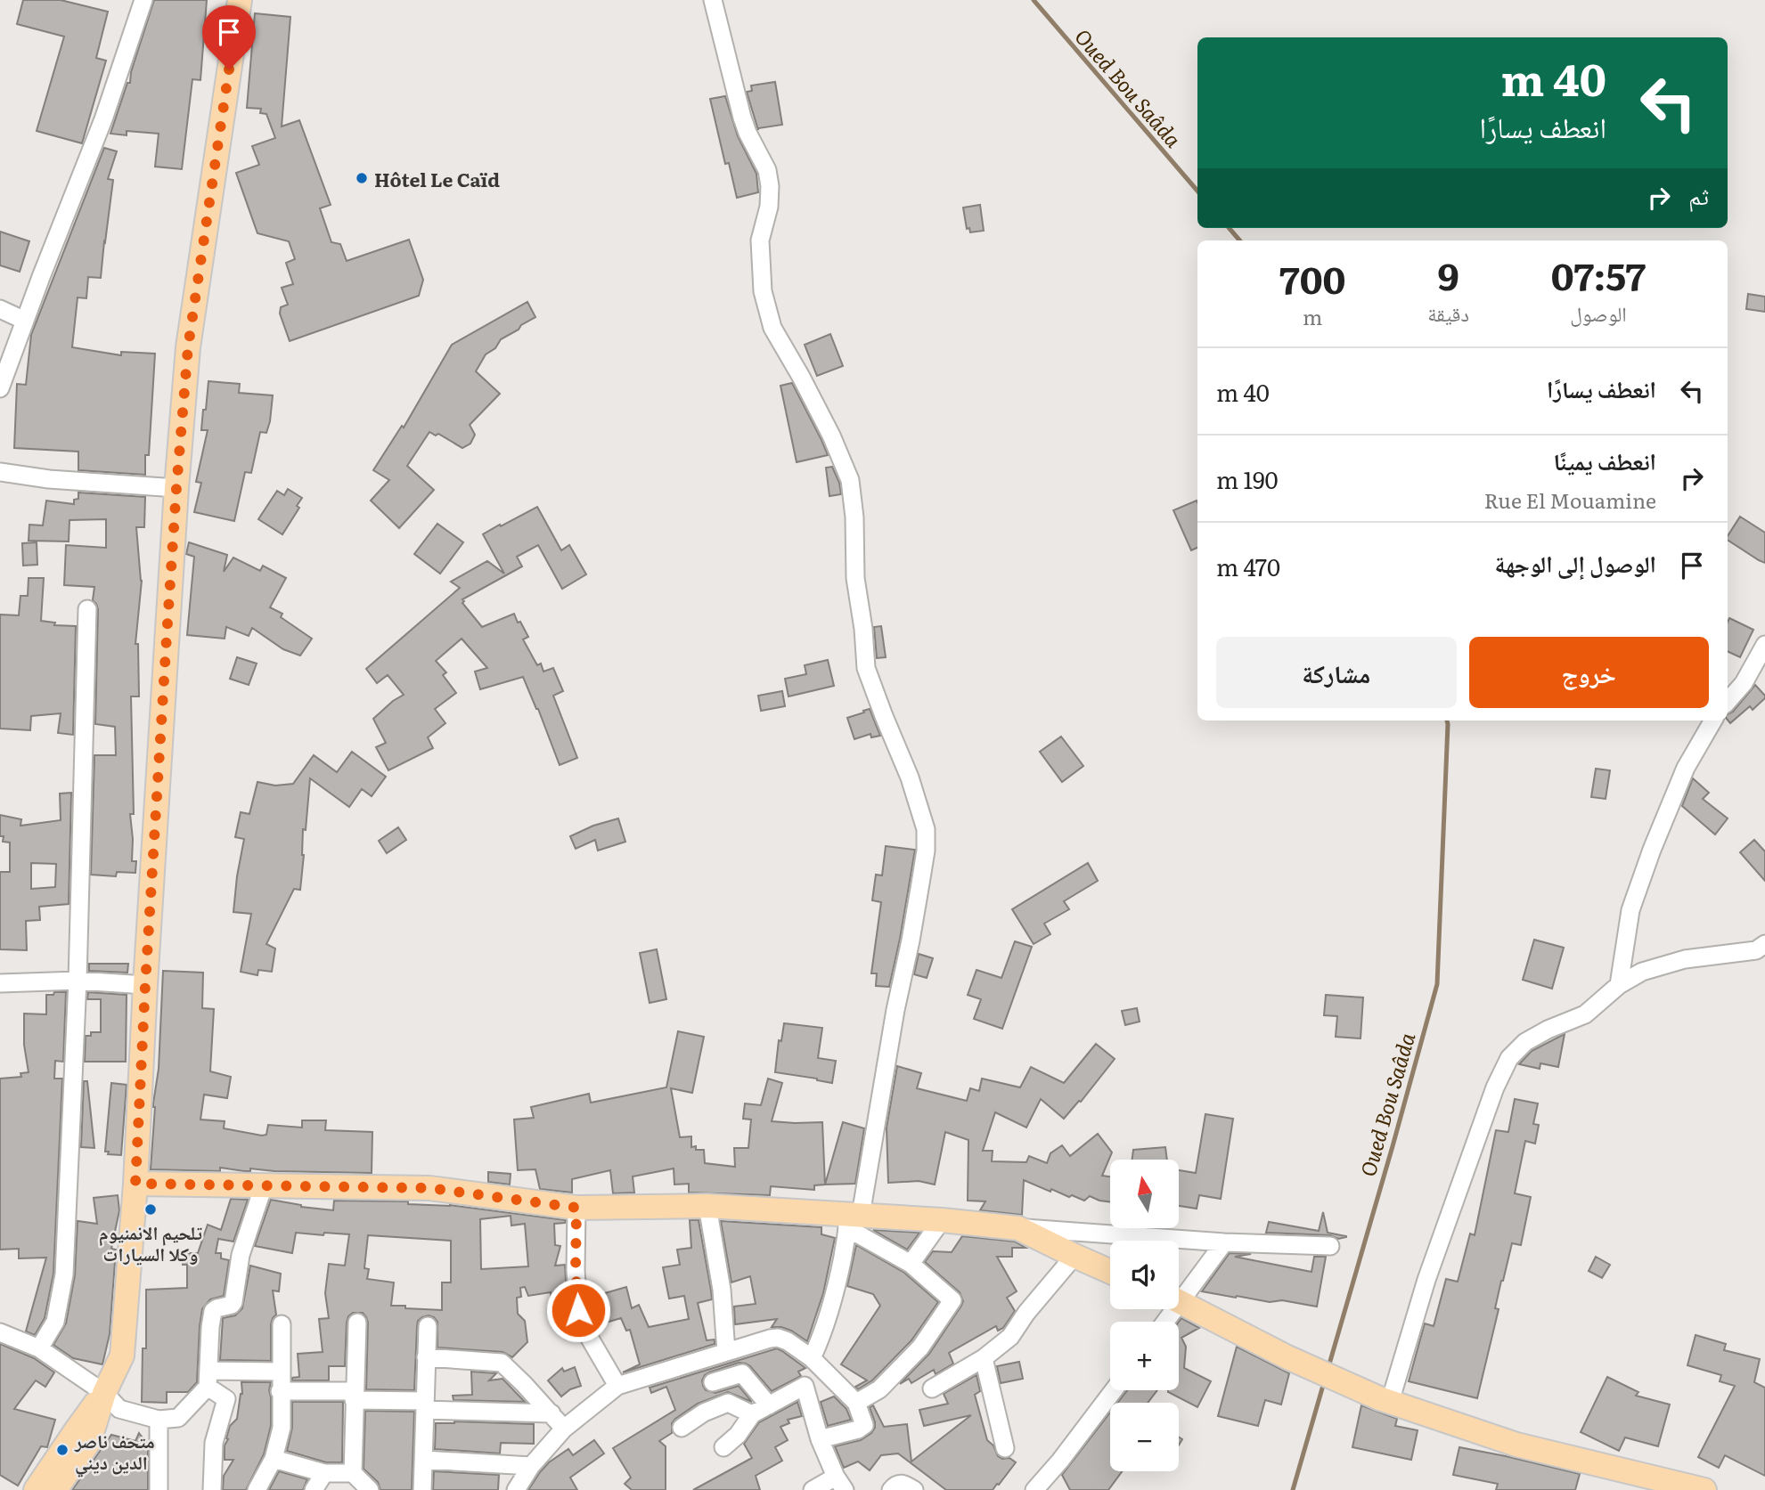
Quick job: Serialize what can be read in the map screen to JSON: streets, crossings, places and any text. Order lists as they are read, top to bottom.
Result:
{
  "water": ["Oued Bou Saâda"],
  "places": ["Hôtel Le Caïd", "تلحيم الانمنيوم وكلا السيارات", "متحف ناصر الدين ديني"],
  "north": "top",
  "page": {
    "turn": ["40 m", "انعطف يسارًا"],
    "then": "ثم",
    "eta": [
      "07:57",
      "الوصول",
      "9",
      "دقيقة",
      "700",
      "m"
    ],
    "list": [
      {
        "name": "انعطف يسارًا",
        "value": "40 m"
      },
      {
        "name": "انعطف يمينًا",
        "note": "Rue El Mouamine",
        "value": "190 m"
      },
      {
        "name": "الوصول إلى الوجهة",
        "value": "470 m"
      }
    ],
    "buttons": ["خروج", "مشاركة"],
    "map_buttons": ["+", "−"]
  }
}
